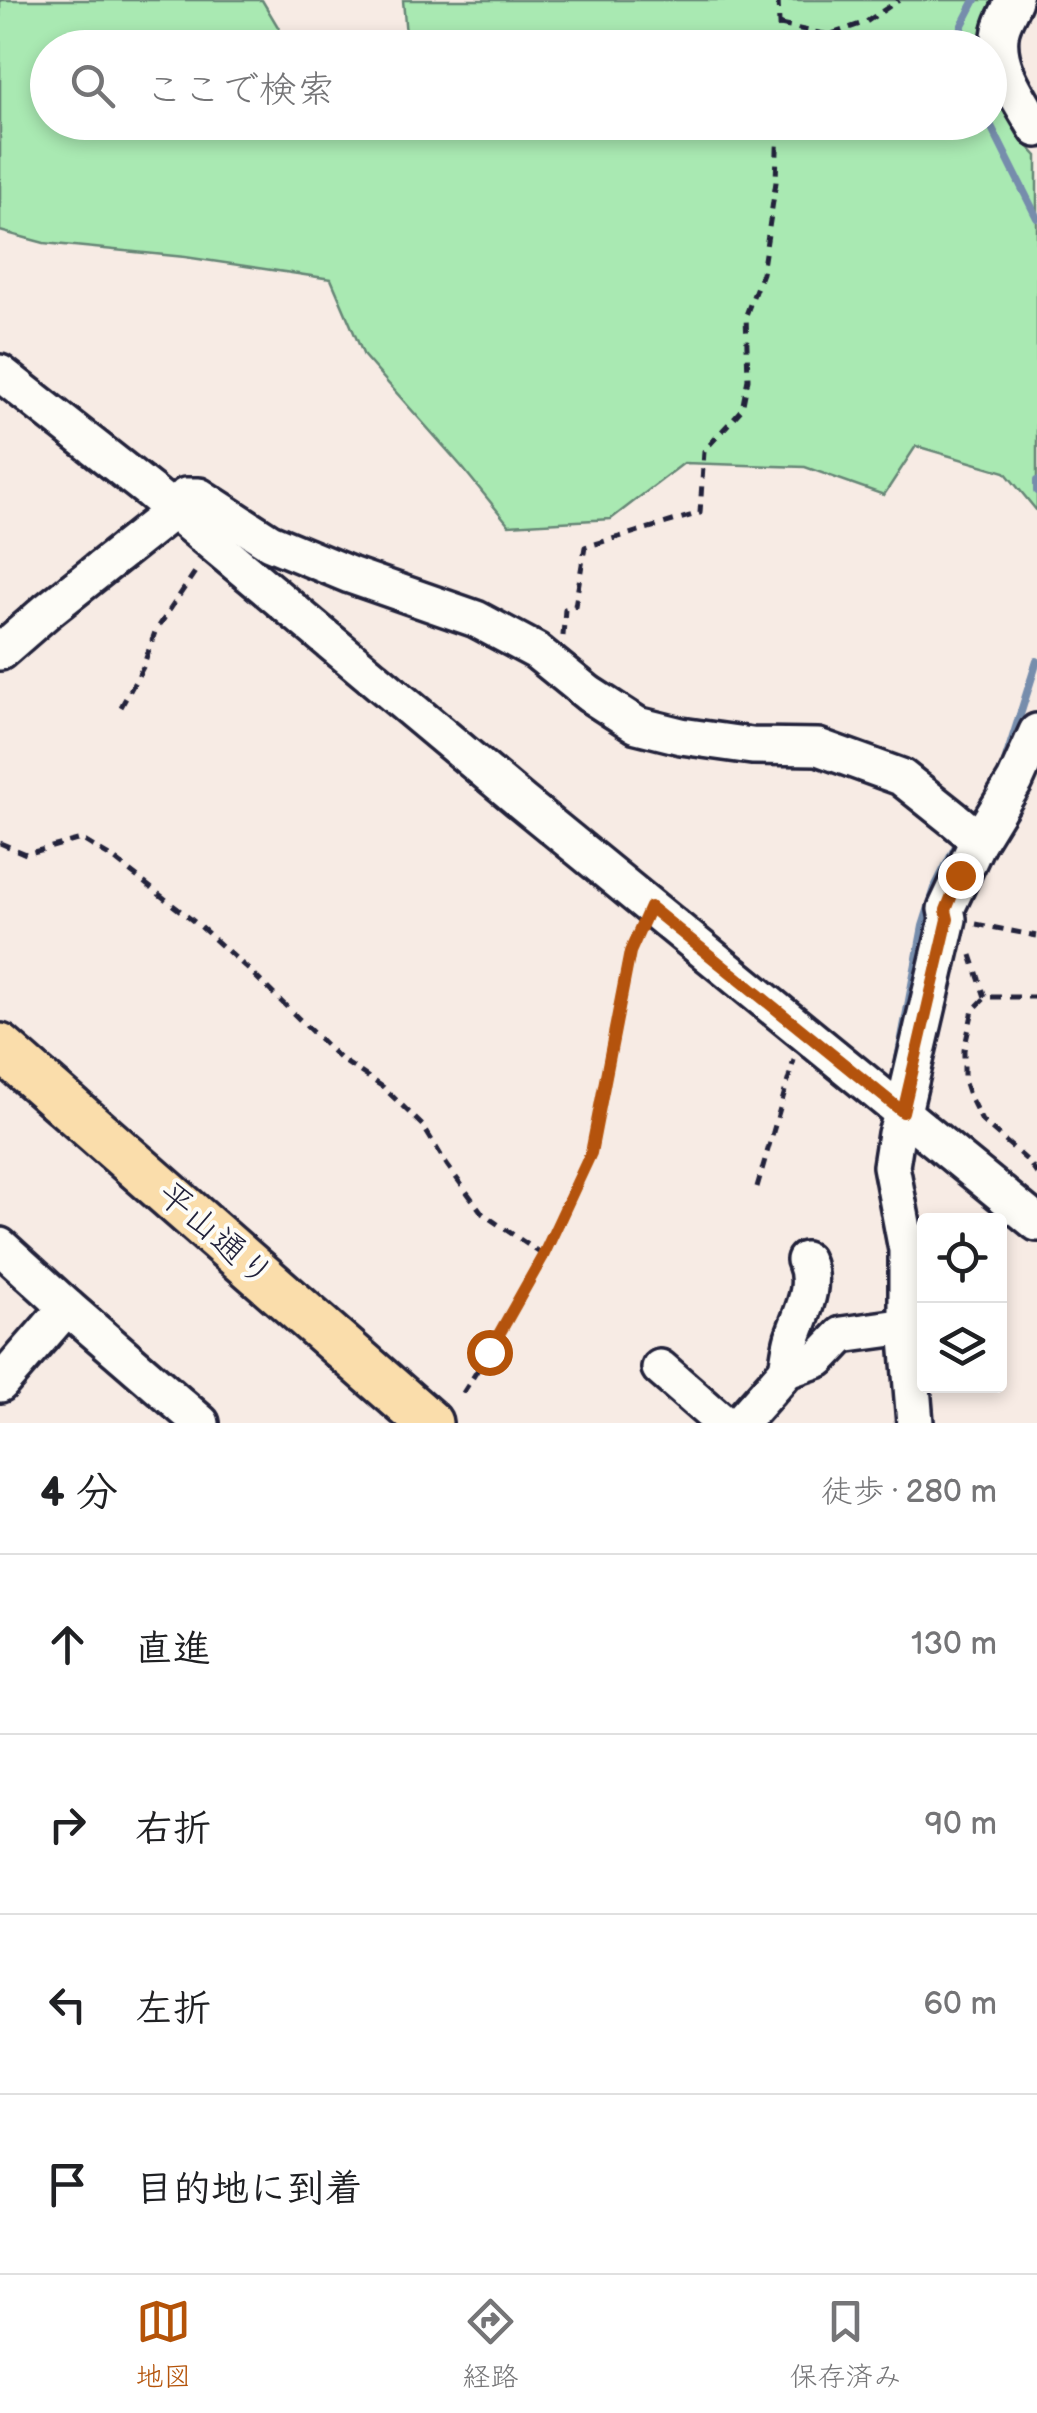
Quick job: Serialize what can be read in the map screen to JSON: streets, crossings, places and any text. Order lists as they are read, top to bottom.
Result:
{
  "streets": {
    "main road": ["平山通り"]
  },
  "page": {
    "search": "ここで検索",
    "heading": ["4 分", "徒歩 · 280 m"],
    "list": [
      ["直進", "130 m"],
      ["右折", "90 m"],
      ["左折", "60 m"],
      "目的地に到着"
    ],
    "nav": ["地図", "経路", "保存済み"]
  }
}
